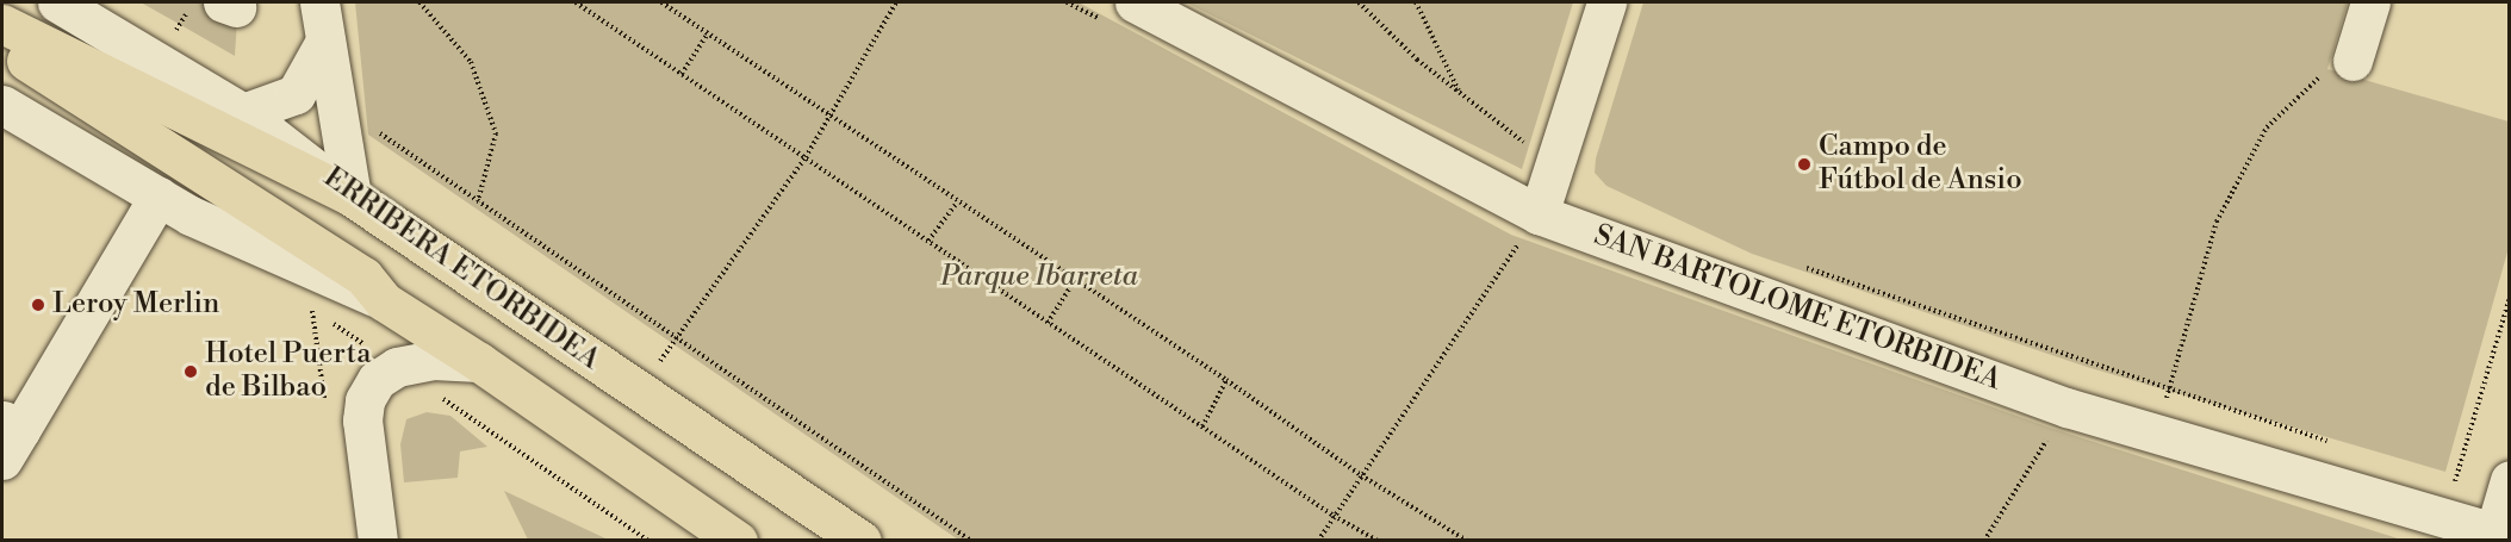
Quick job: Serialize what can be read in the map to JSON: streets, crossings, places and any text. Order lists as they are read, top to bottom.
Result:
{
  "streets": {
    "main road": ["ERRIBERA ETORBIDEA"],
    "street": ["SAN BARTOLOME ETORBIDEA"]
  },
  "parks": ["Parque Ibarreta"],
  "places": ["Campo de Fútbol de Ansio", "Leroy Merlin", "Hotel Puerta de Bilbao"]
}
